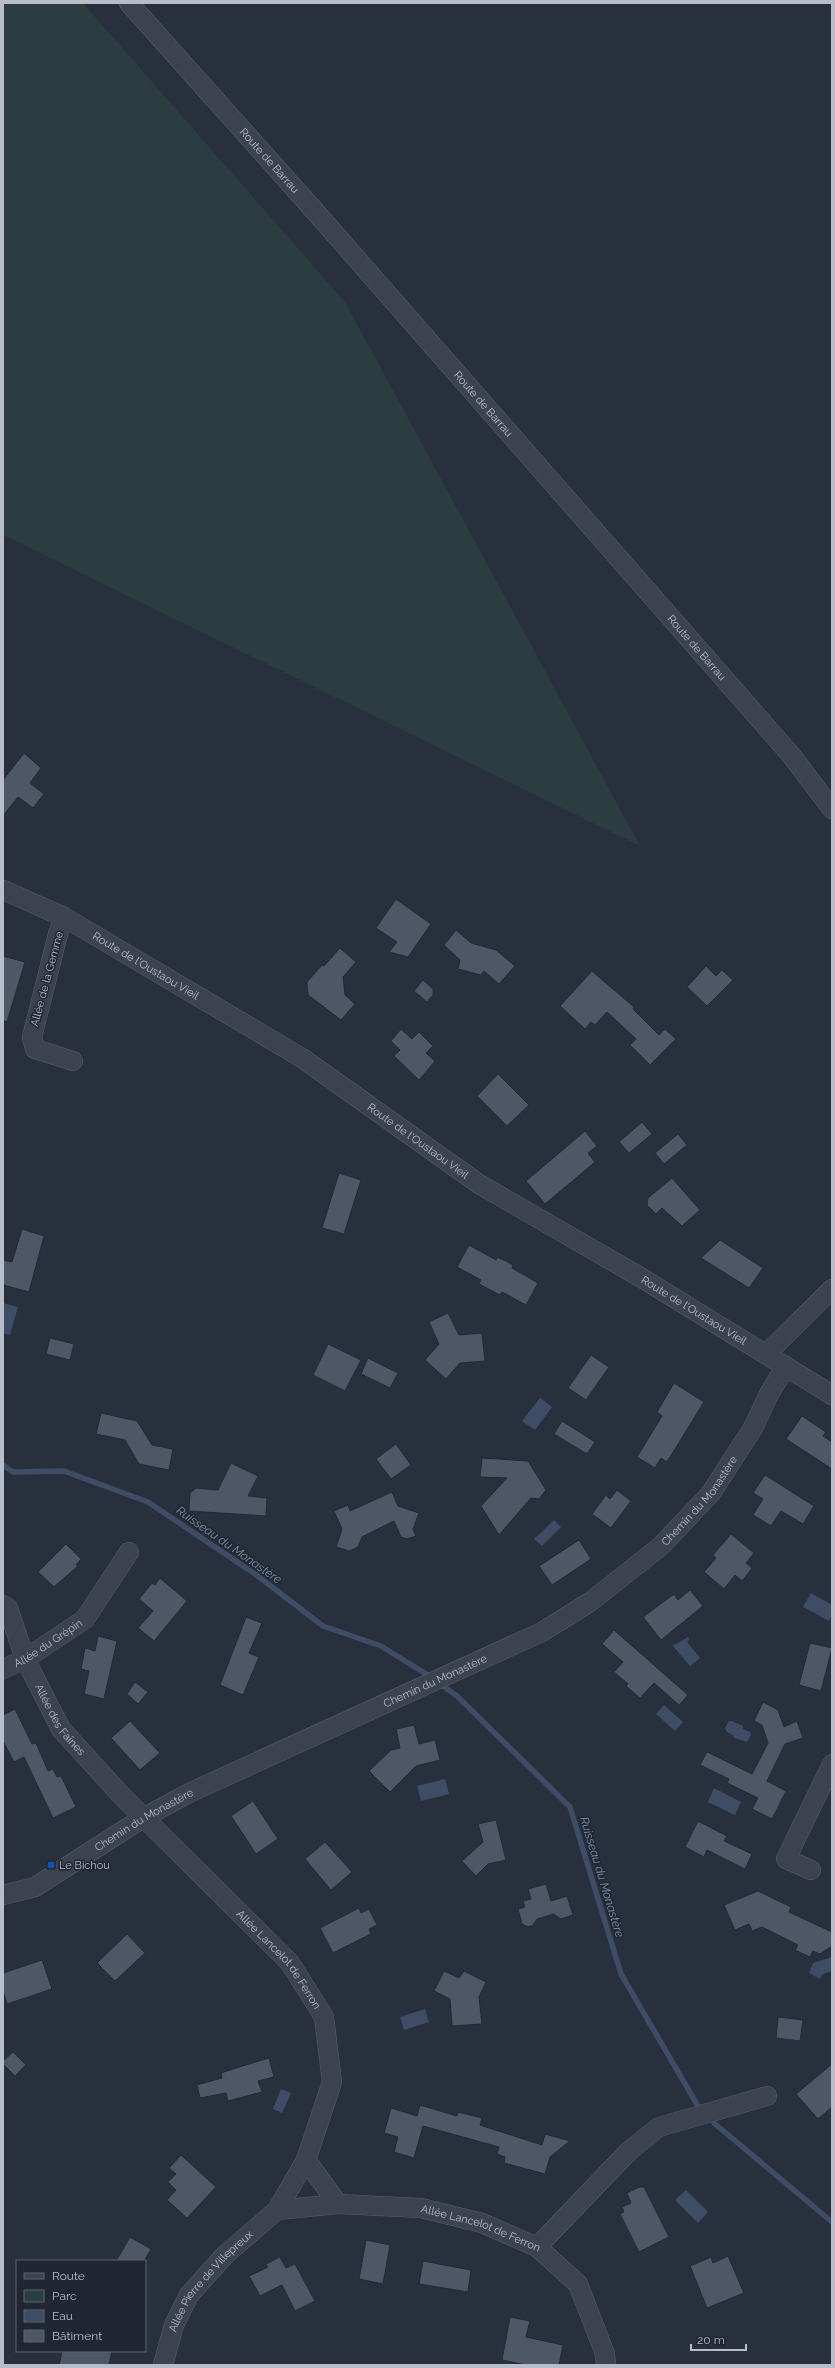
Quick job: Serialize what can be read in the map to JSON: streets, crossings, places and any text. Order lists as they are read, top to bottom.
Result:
{
  "streets": {
    "street": [
      "Route de Barrau",
      "Route de l'Oustaou Vieil",
      "Allée de la Gemme",
      "Chemin du Monastère",
      "Allée du Grépin",
      "Allée des Faînes",
      "Allée Lancelot de Ferron",
      "Allée Pierre de Villepreux"
    ]
  },
  "crossings": [
    ["Route de l'Oustaou Vieil", "Allée de la Gemme"],
    ["Route de l'Oustaou Vieil", "Chemin du Monastère"],
    ["Chemin du Monastère", "Allée des Faînes"],
    ["Chemin du Monastère", "Allée Lancelot de Ferron"],
    ["Allée du Grépin", "Allée des Faînes"],
    ["Allée des Faînes", "Allée Lancelot de Ferron"],
    ["Allée Lancelot de Ferron", "Allée Pierre de Villepreux"]
  ],
  "water": ["Ruisseau du Monastère"],
  "places": {
    "transit": ["Le Bichou"]
  },
  "legend": [
    "Route",
    "Parc",
    "Eau",
    "Bâtiment"
  ],
  "scale_bar": "20 m"
}
